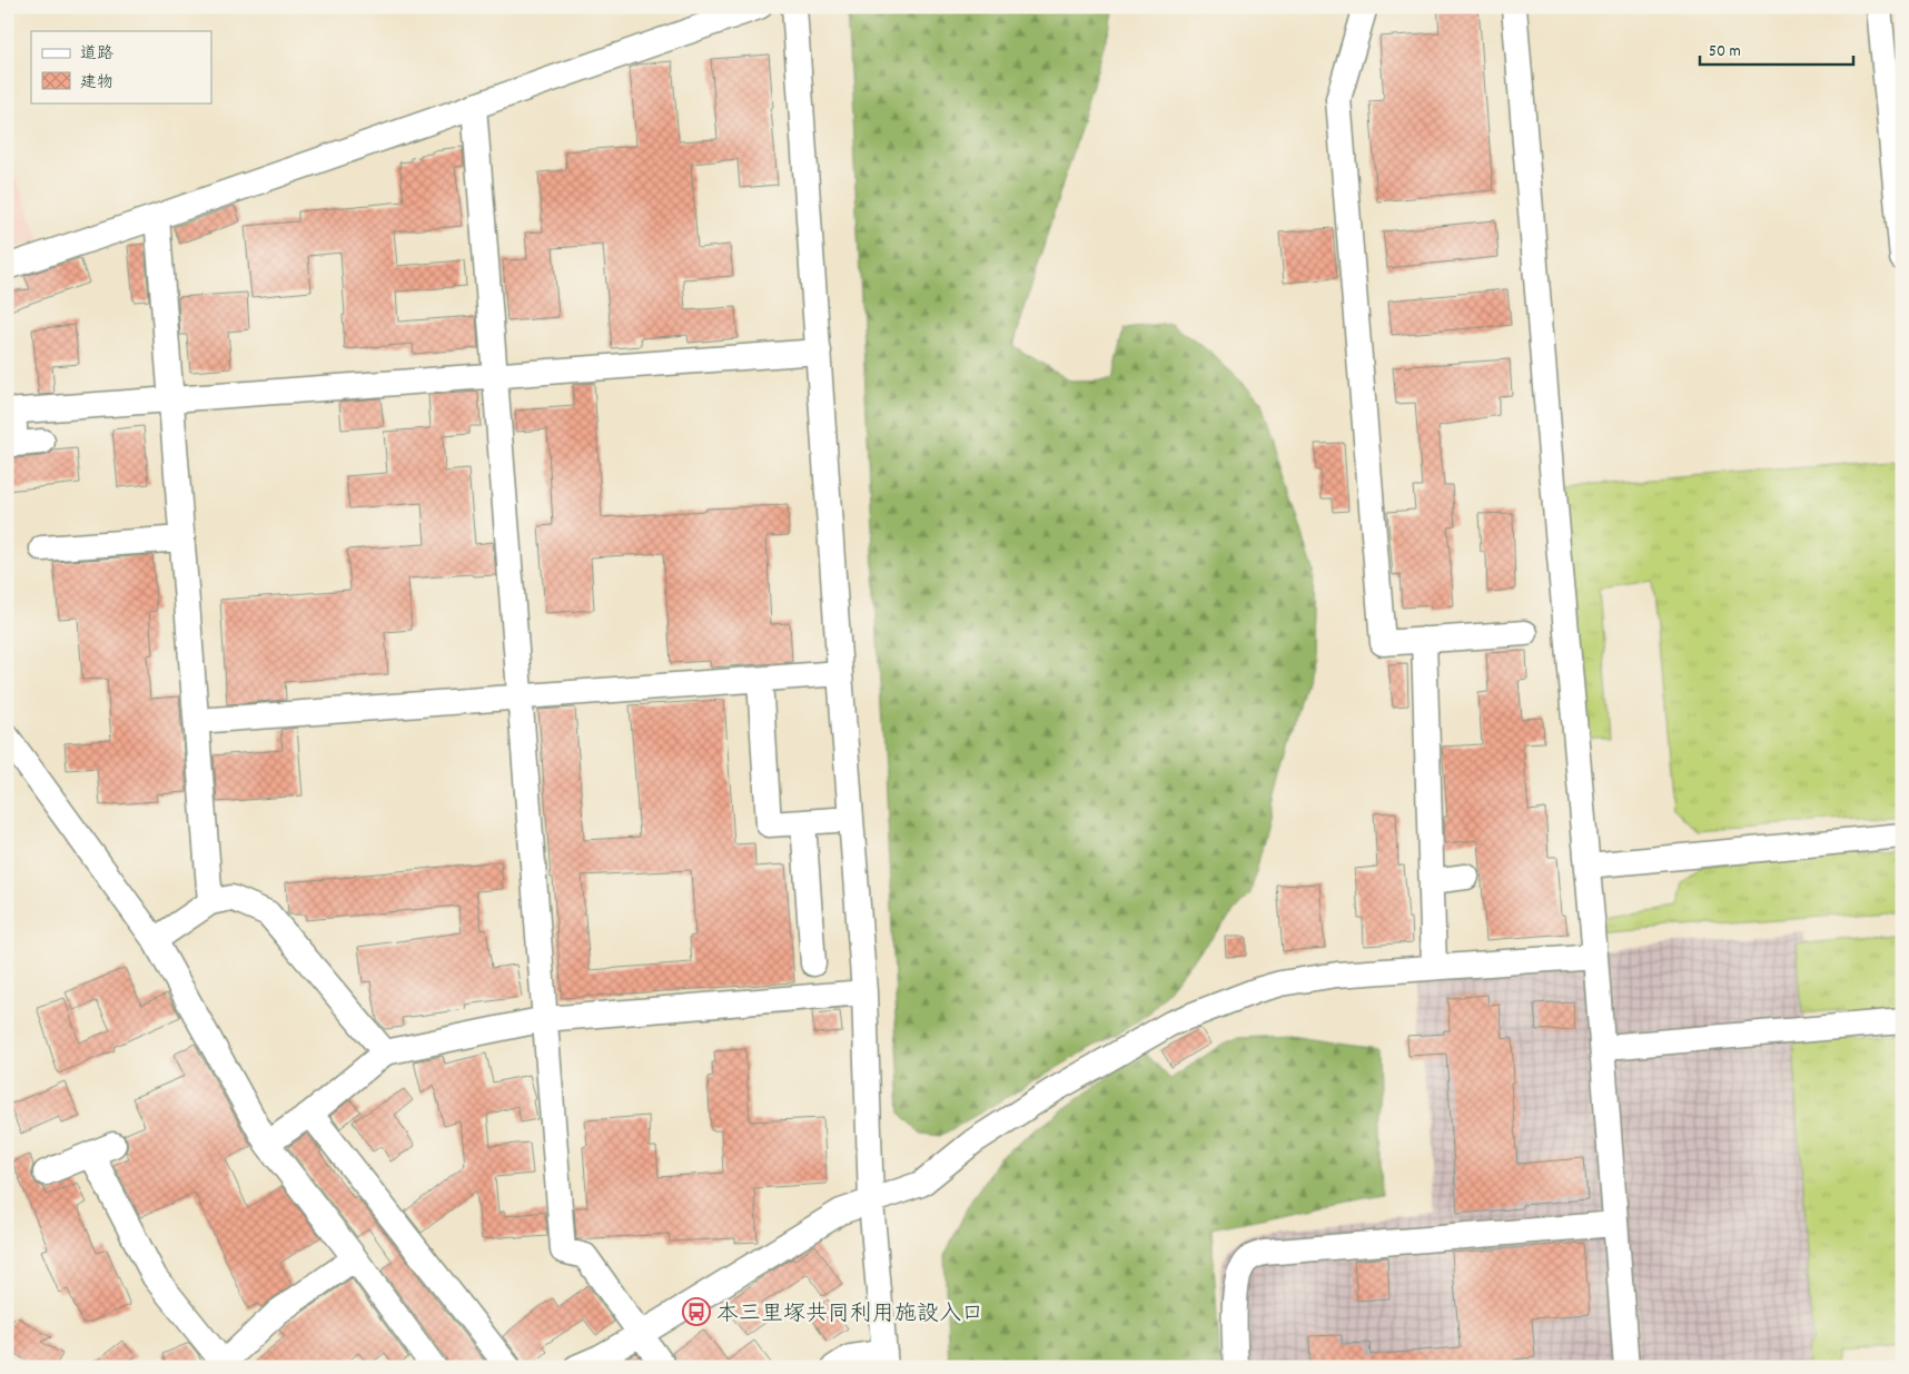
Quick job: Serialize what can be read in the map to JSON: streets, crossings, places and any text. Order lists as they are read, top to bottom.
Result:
{
  "places": {
    "bus stop": ["本三里塚共同利用施設入口"]
  },
  "legend": ["道路", "建物"],
  "scale_bar": "50 m"
}
